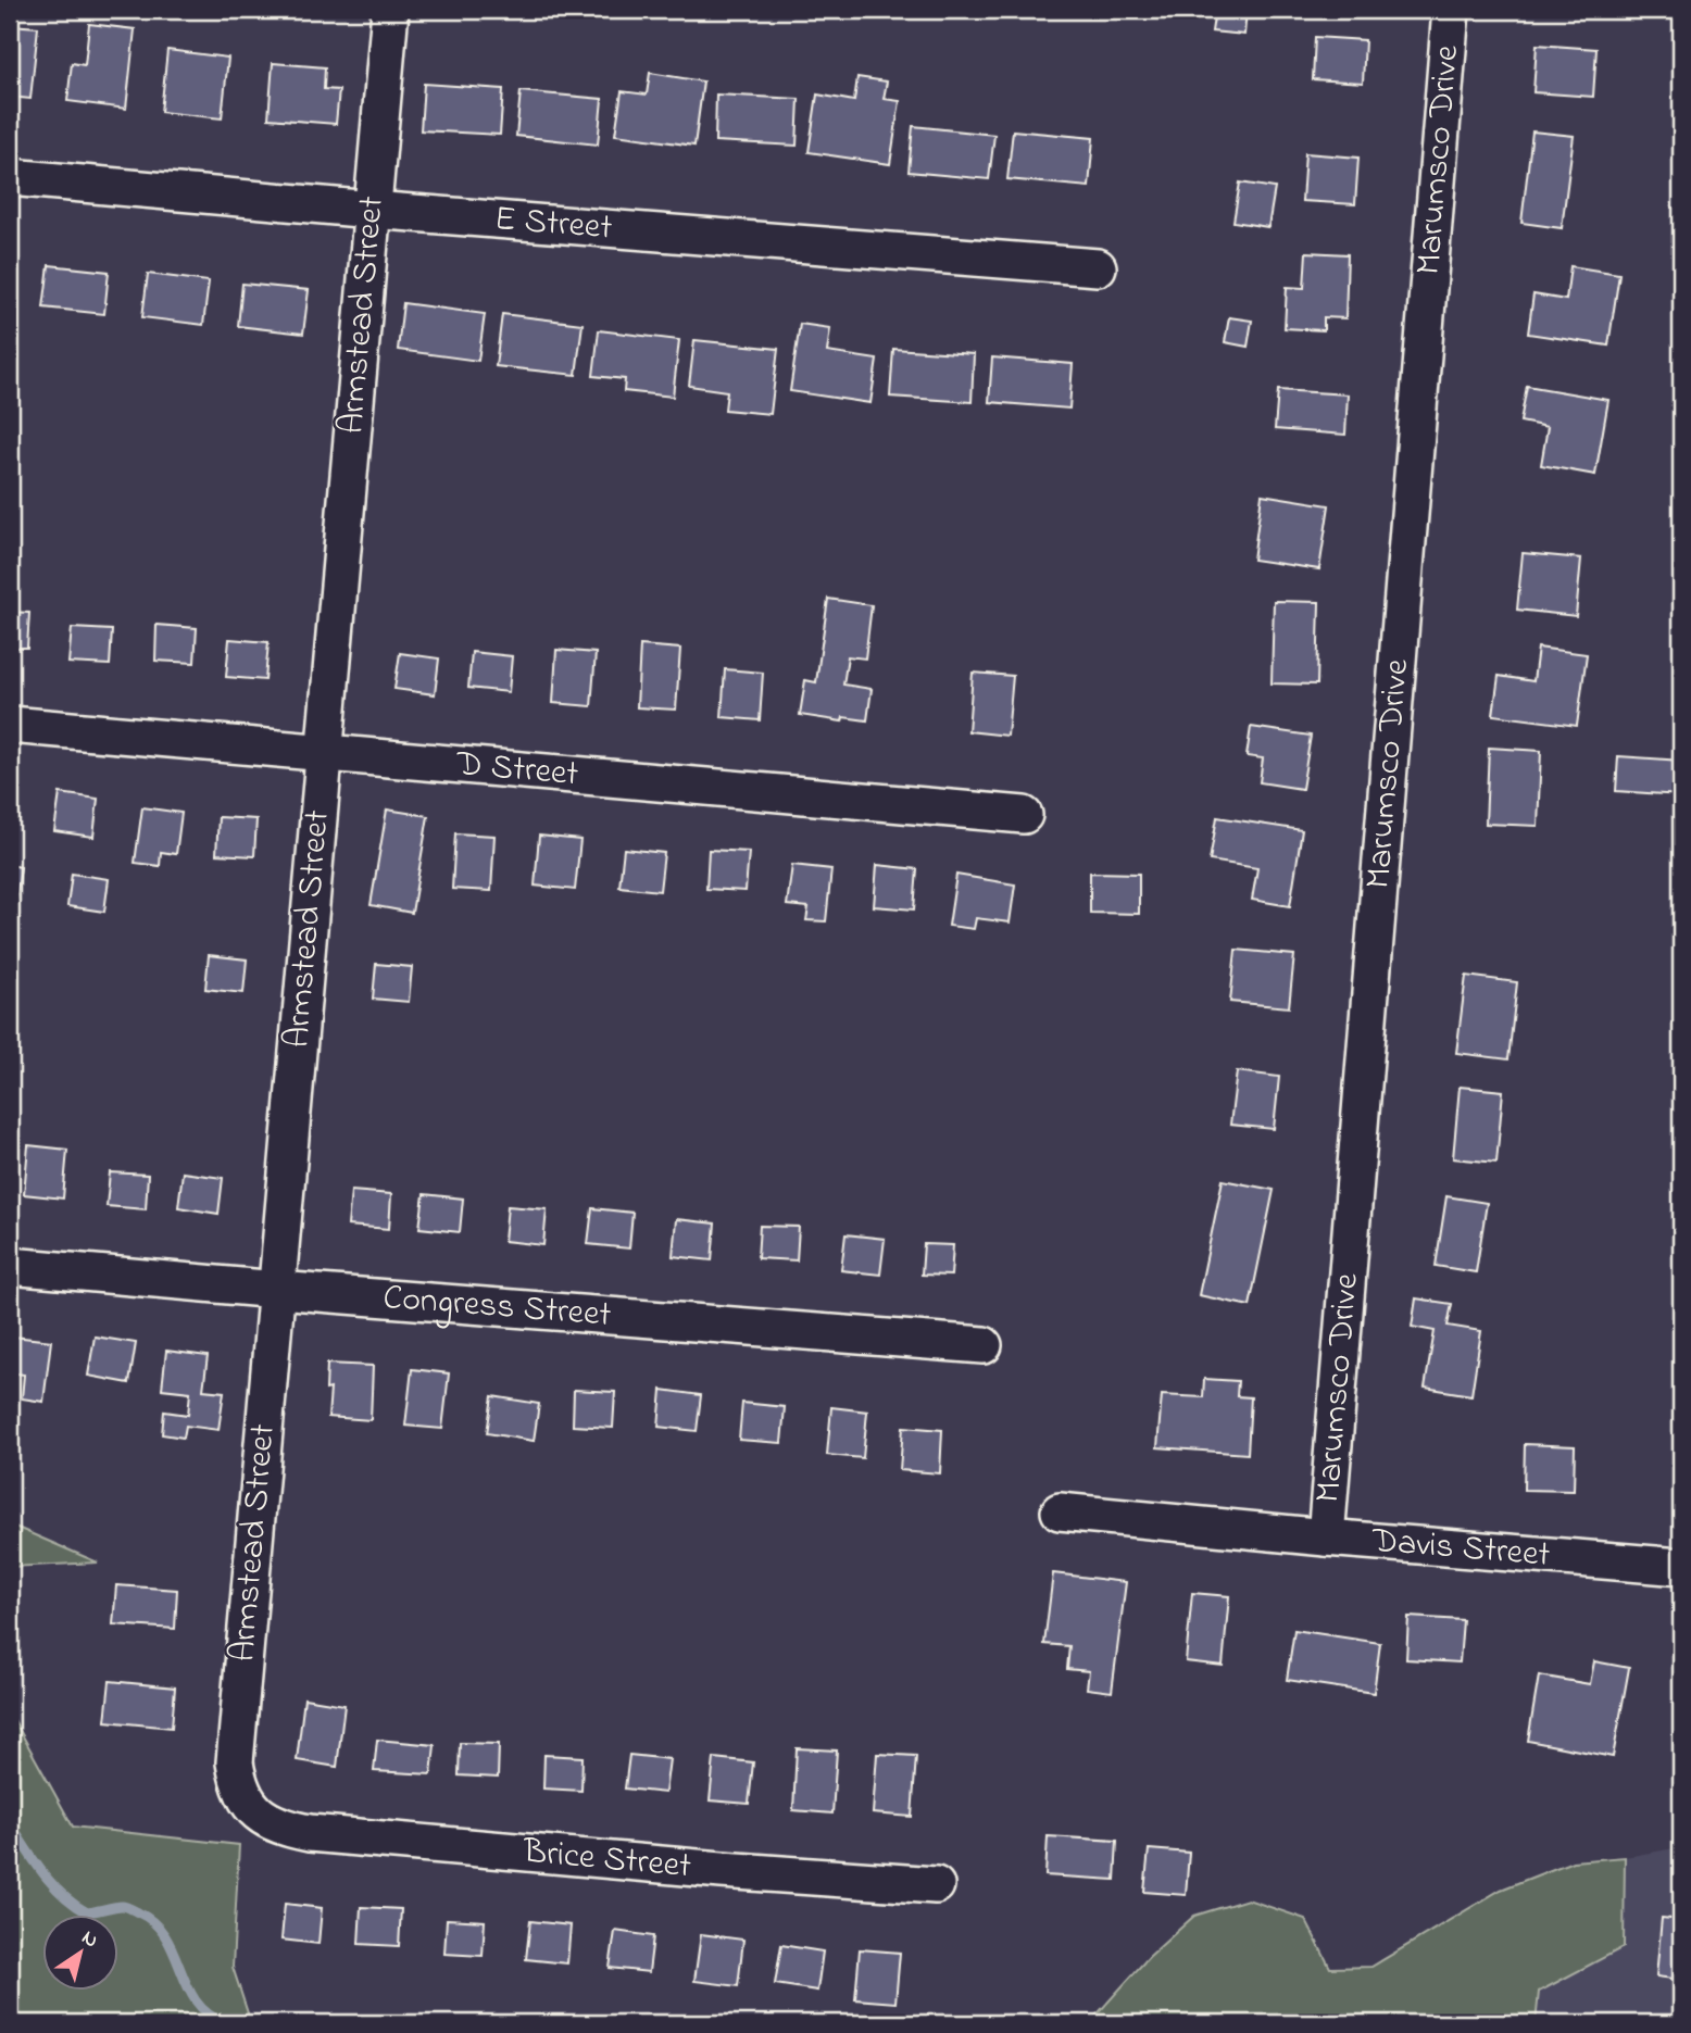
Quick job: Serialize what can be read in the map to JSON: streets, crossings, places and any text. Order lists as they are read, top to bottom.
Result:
{
  "streets": {
    "street": [
      "Marumsco Drive",
      "E Street",
      "Armstead Street",
      "D Street",
      "Congress Street",
      "Davis Street",
      "Brice Street"
    ]
  },
  "crossings": [
    ["Marumsco Drive", "Davis Street"],
    ["E Street", "Armstead Street"],
    ["Armstead Street", "D Street"],
    ["Armstead Street", "Congress Street"],
    ["Armstead Street", "Brice Street"]
  ],
  "north": "top right"
}
